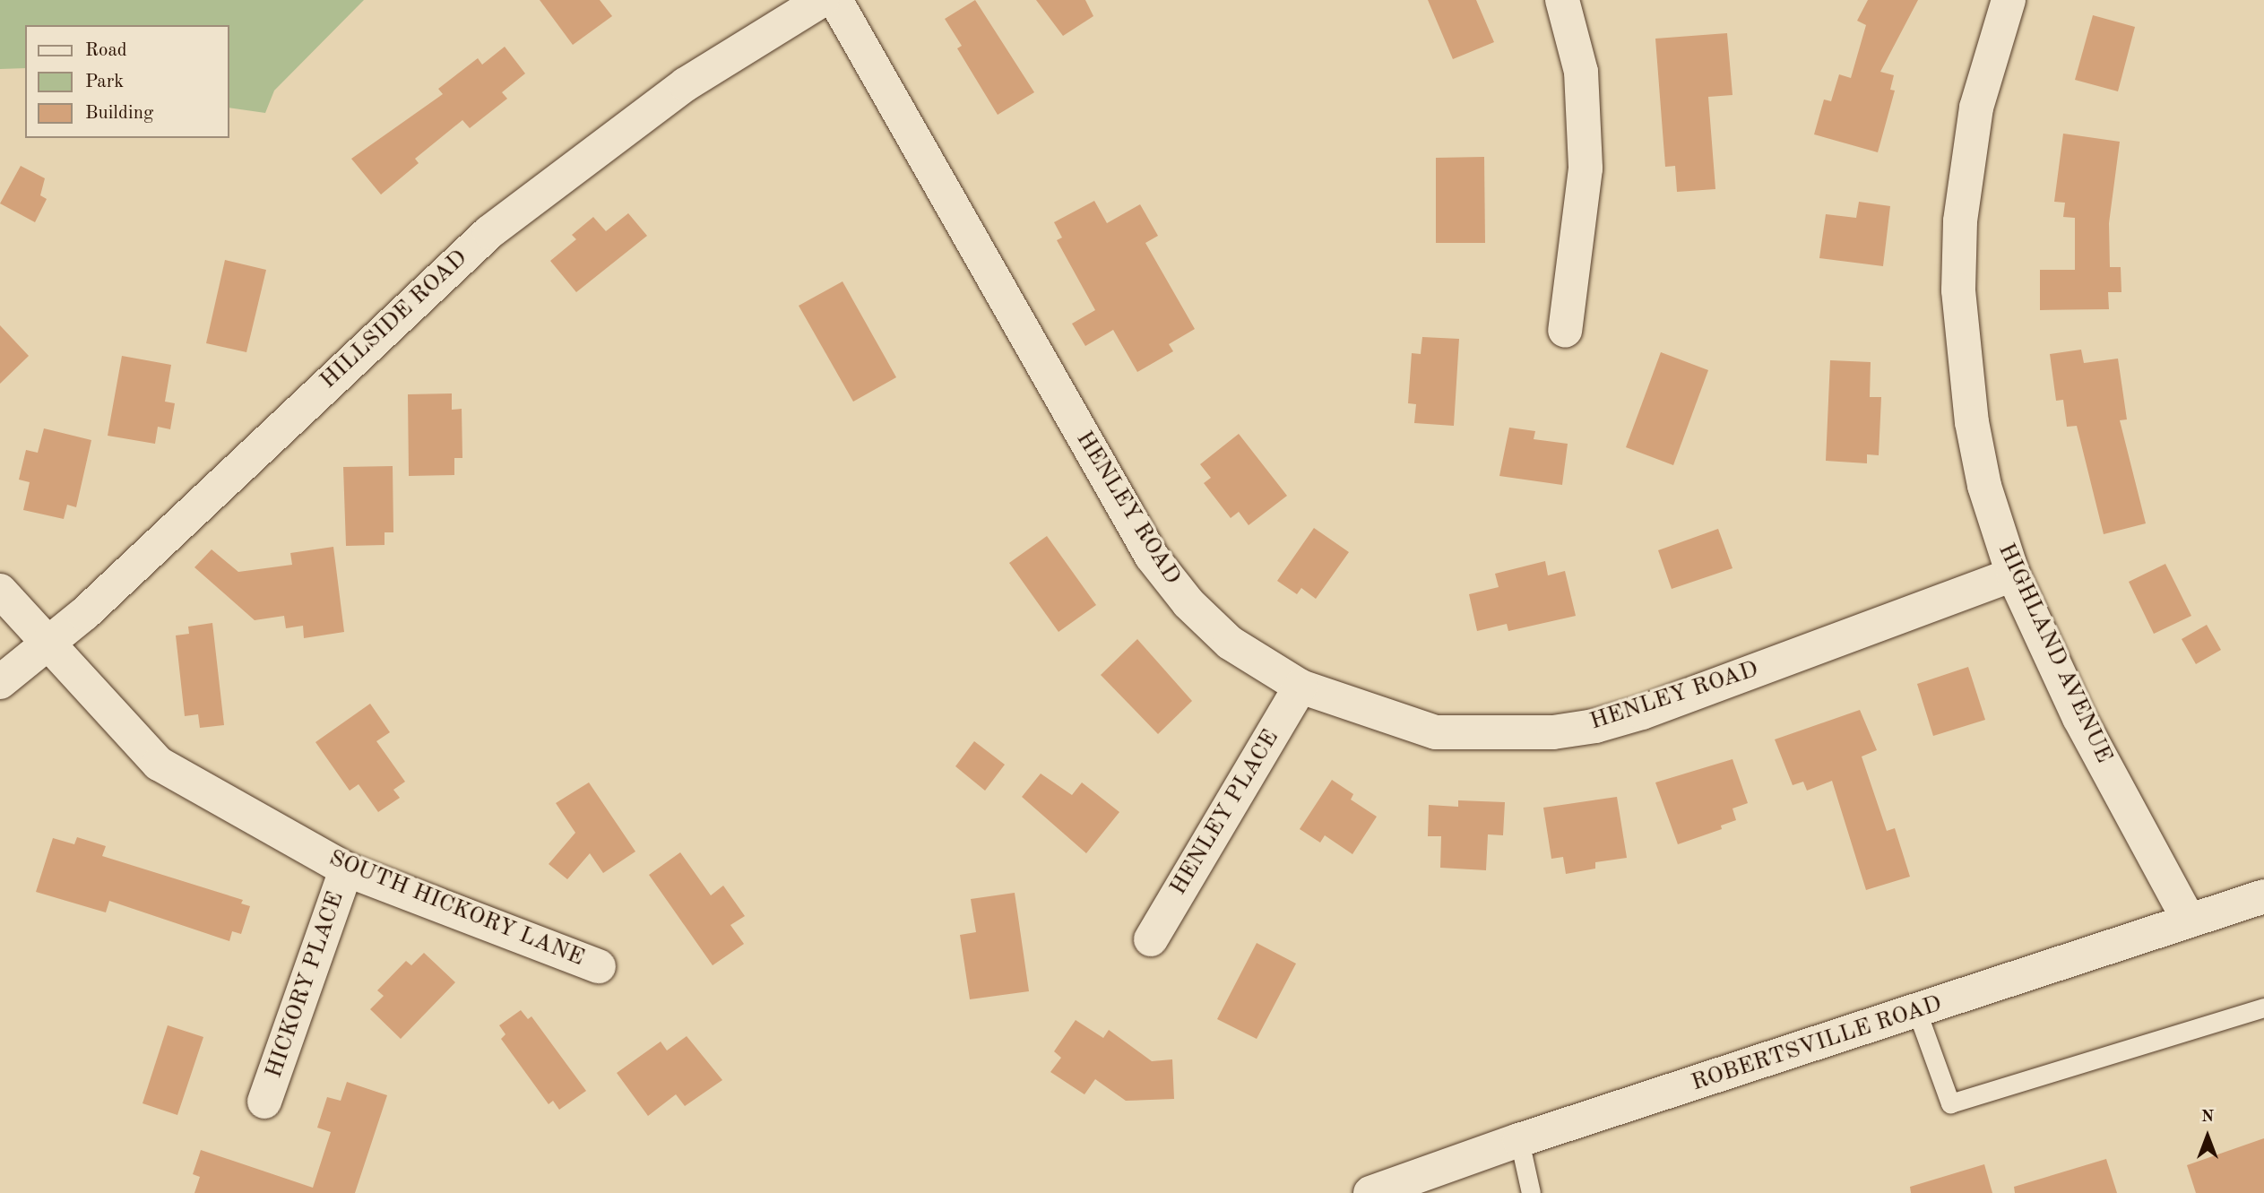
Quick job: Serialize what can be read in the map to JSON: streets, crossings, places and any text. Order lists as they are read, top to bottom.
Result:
{
  "streets": {
    "street": [
      "HILLSIDE ROAD",
      "HENLEY ROAD",
      "HIGHLAND AVENUE",
      "HENLEY PLACE",
      "SOUTH HICKORY LANE",
      "HICKORY PLACE",
      "ROBERTSVILLE ROAD"
    ]
  },
  "crossings": [
    ["HILLSIDE ROAD", "SOUTH HICKORY LANE"],
    ["HENLEY ROAD", "HIGHLAND AVENUE"],
    ["HENLEY ROAD", "HENLEY PLACE"],
    ["HIGHLAND AVENUE", "ROBERTSVILLE ROAD"],
    ["SOUTH HICKORY LANE", "HICKORY PLACE"]
  ],
  "legend": ["Road", "Park", "Building"],
  "north": "top"
}
